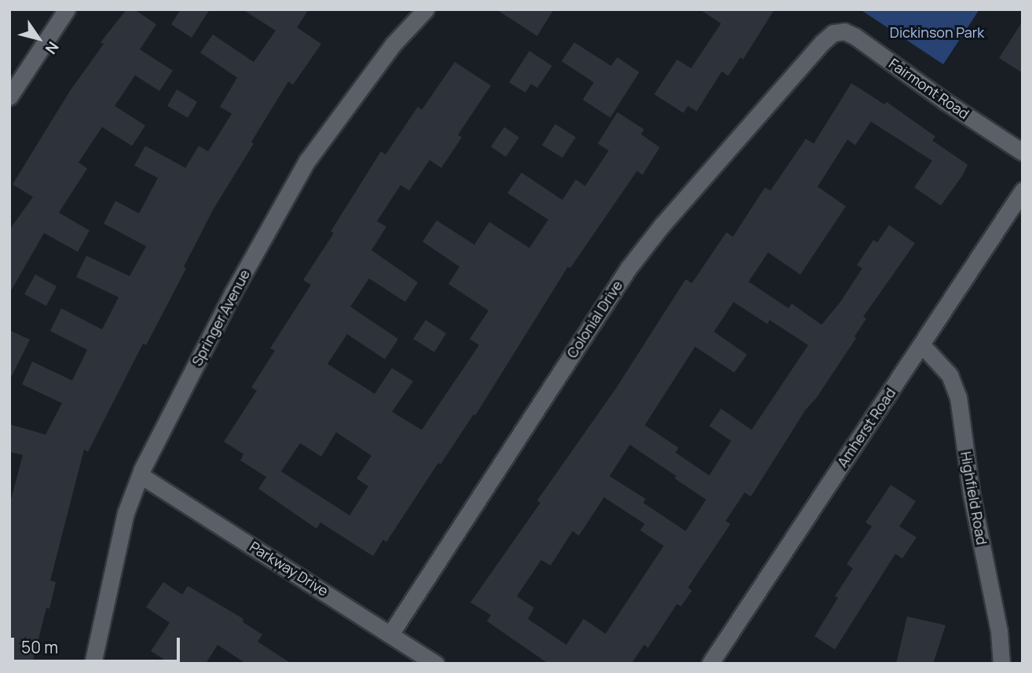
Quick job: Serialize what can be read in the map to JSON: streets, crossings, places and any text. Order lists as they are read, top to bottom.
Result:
{
  "streets": {
    "street": [
      "Fairmont Road",
      "Springer Avenue",
      "Colonial Drive",
      "Amherst Road",
      "Highfield Road",
      "Parkway Drive"
    ]
  },
  "crossings": [
    ["Fairmont Road", "Colonial Drive"],
    ["Springer Avenue", "Parkway Drive"],
    ["Colonial Drive", "Parkway Drive"],
    ["Amherst Road", "Highfield Road"]
  ],
  "parks": ["Dickinson Park"],
  "scale_bar": "50 m",
  "north": "bottom right"
}
